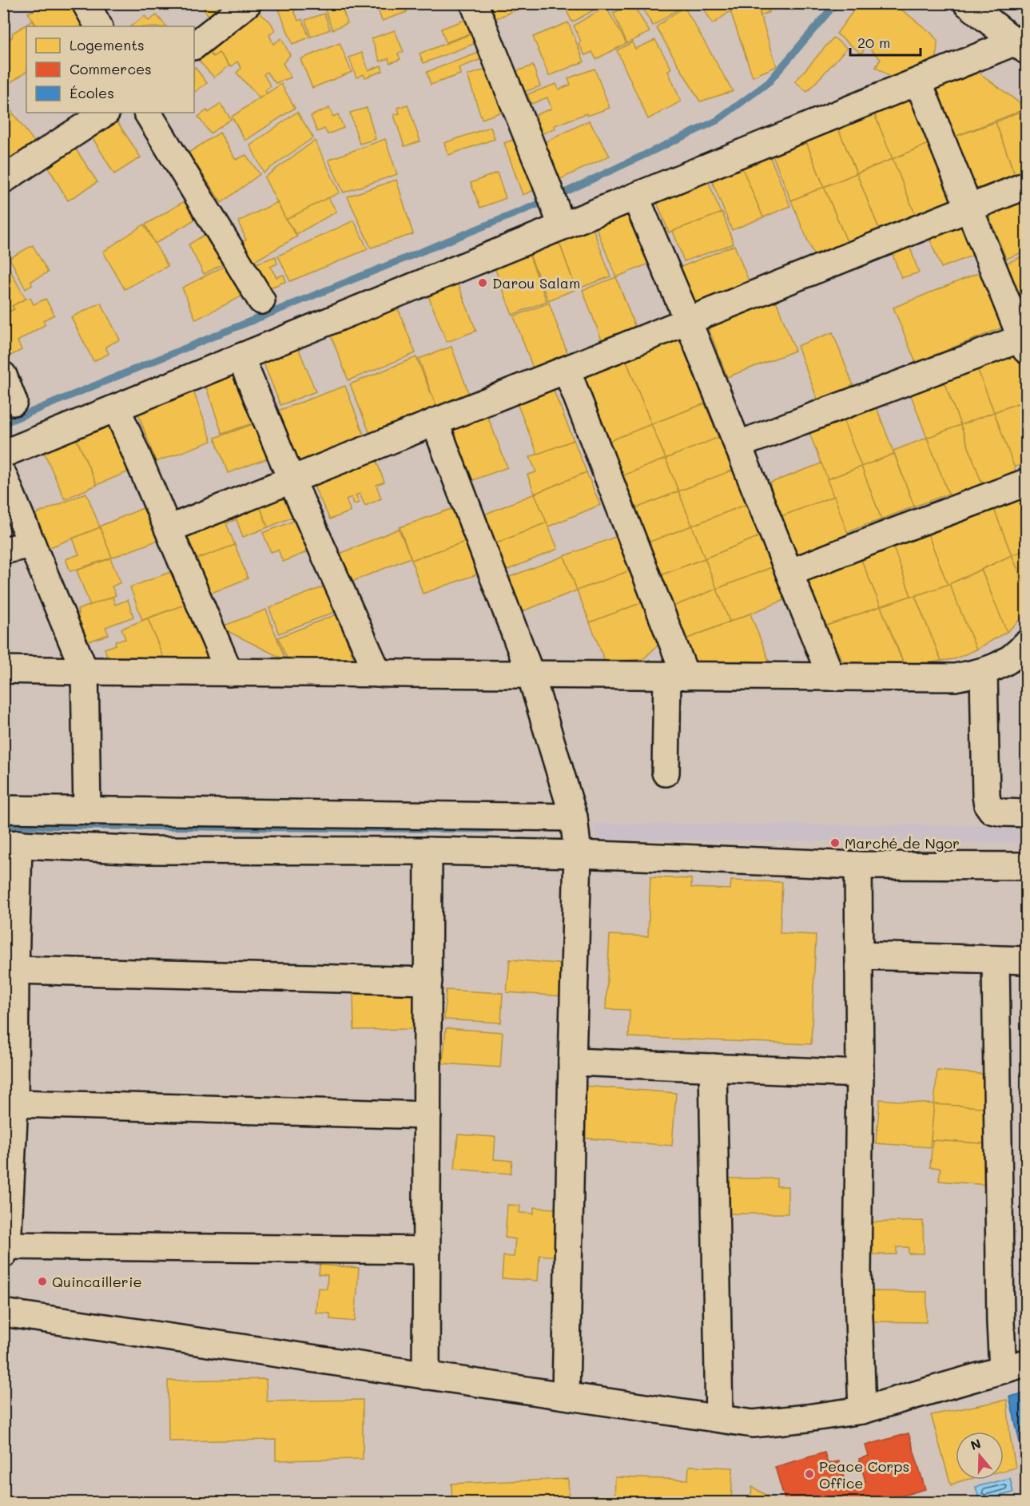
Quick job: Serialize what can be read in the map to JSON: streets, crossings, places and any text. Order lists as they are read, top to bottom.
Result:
{
  "places": [
    "Darou Salam",
    "Marché de Ngor",
    "Quincaillerie",
    "Peace Corps Office"
  ],
  "legend": ["Logements", "Commerces", "Écoles"],
  "scale_bar": "20 m",
  "north": "top"
}
